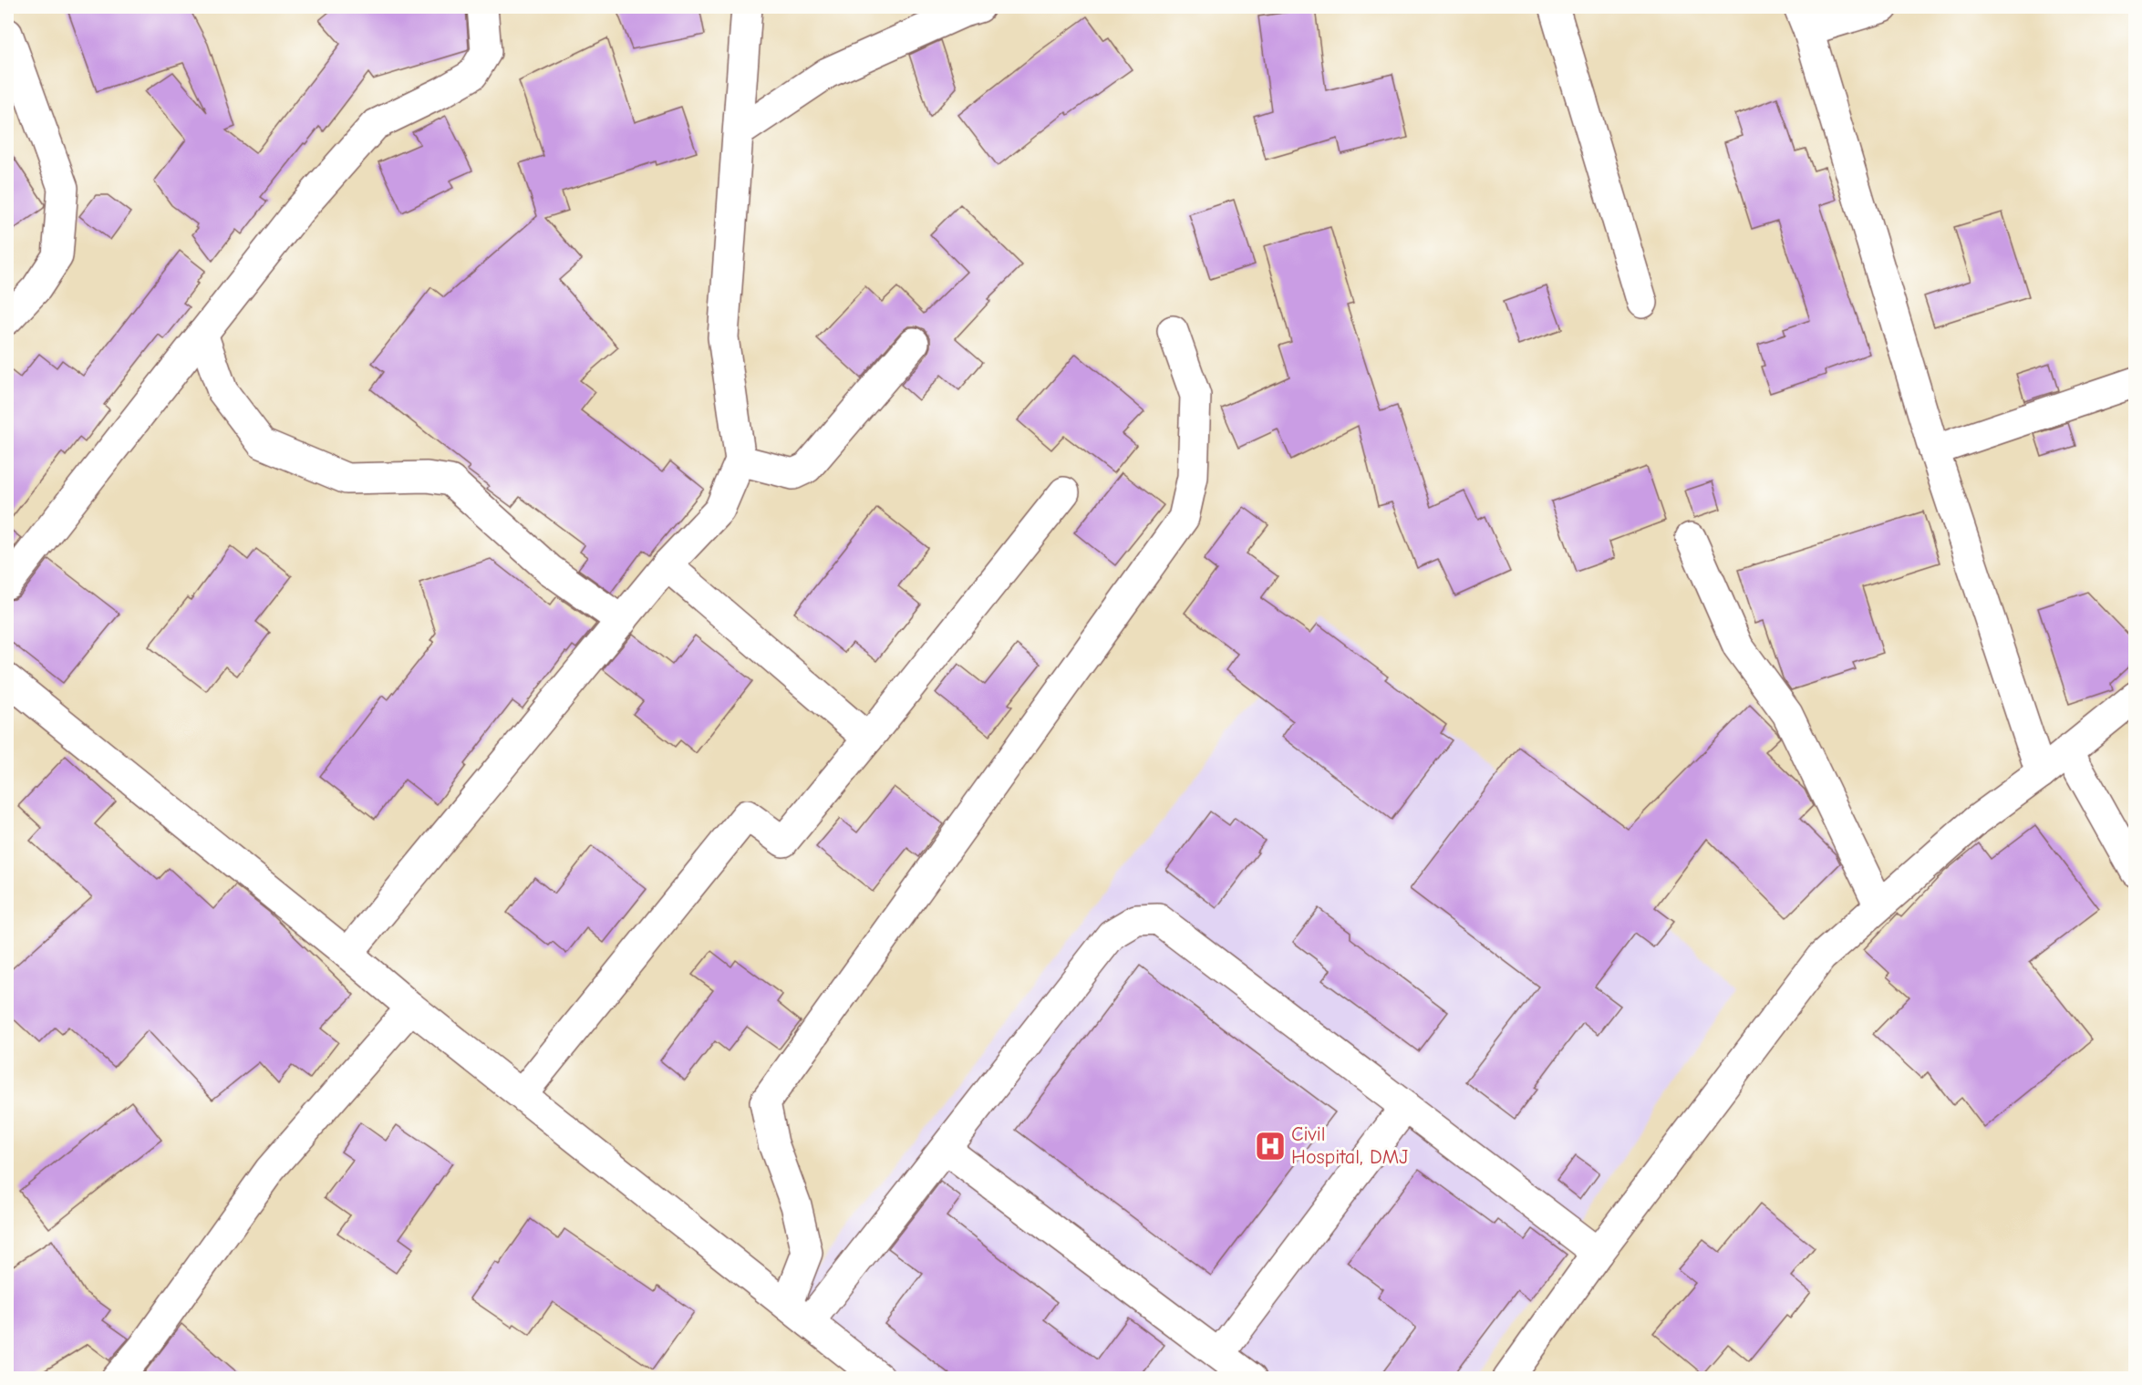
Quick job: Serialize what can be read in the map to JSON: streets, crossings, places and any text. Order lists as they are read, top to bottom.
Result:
{
  "places": {
    "hospital": ["Civil Hospital, DMJ"]
  }
}
